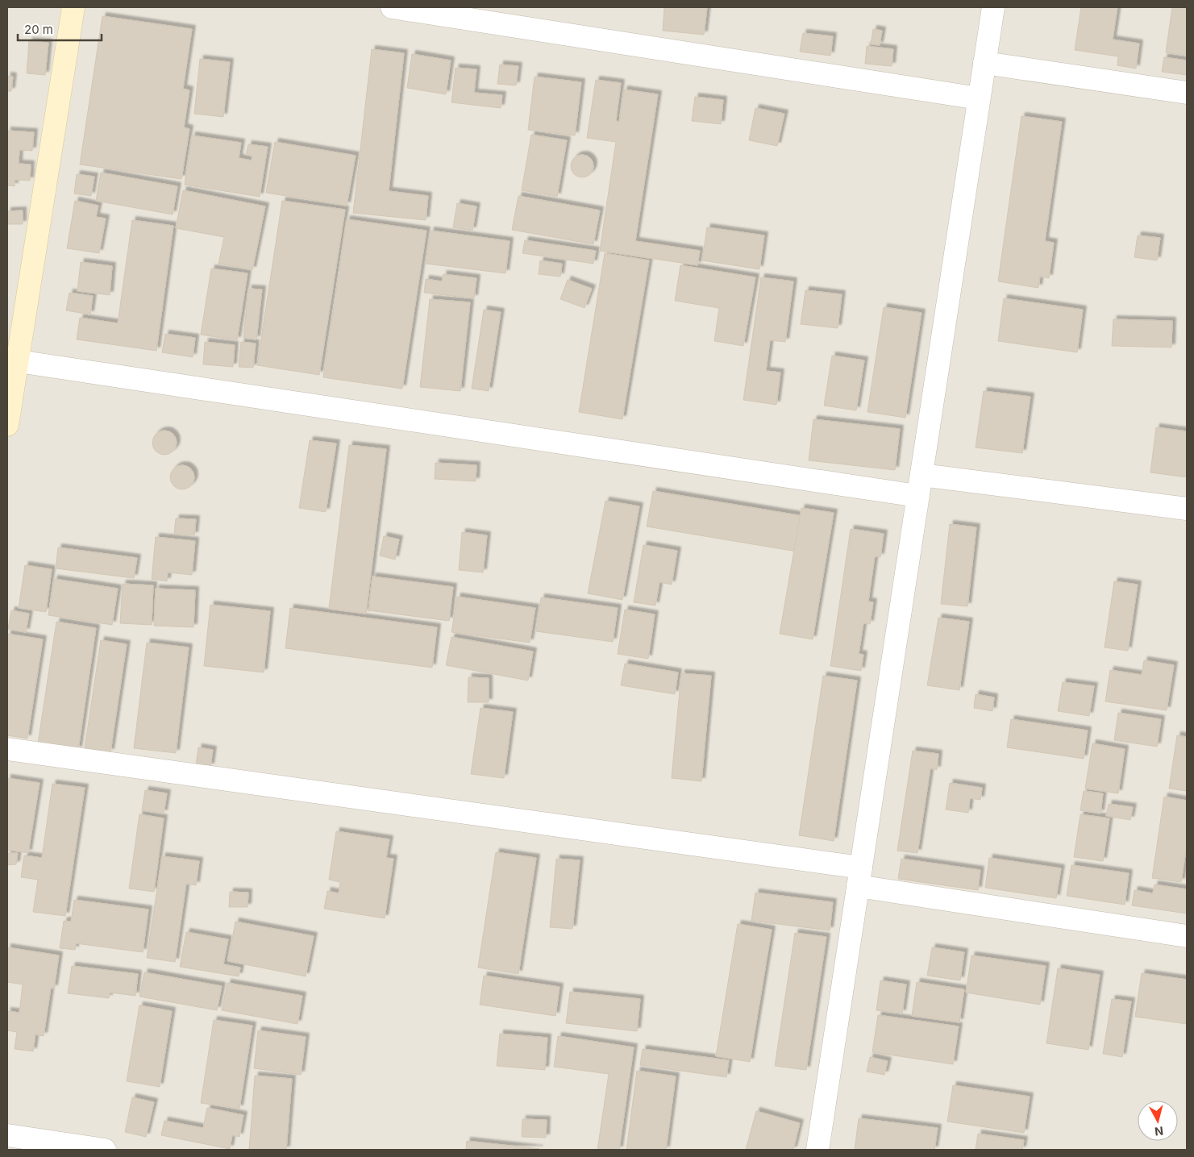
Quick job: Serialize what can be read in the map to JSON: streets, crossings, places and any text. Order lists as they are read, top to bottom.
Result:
{
  "scale_bar": "20 m",
  "north": "bottom"
}
